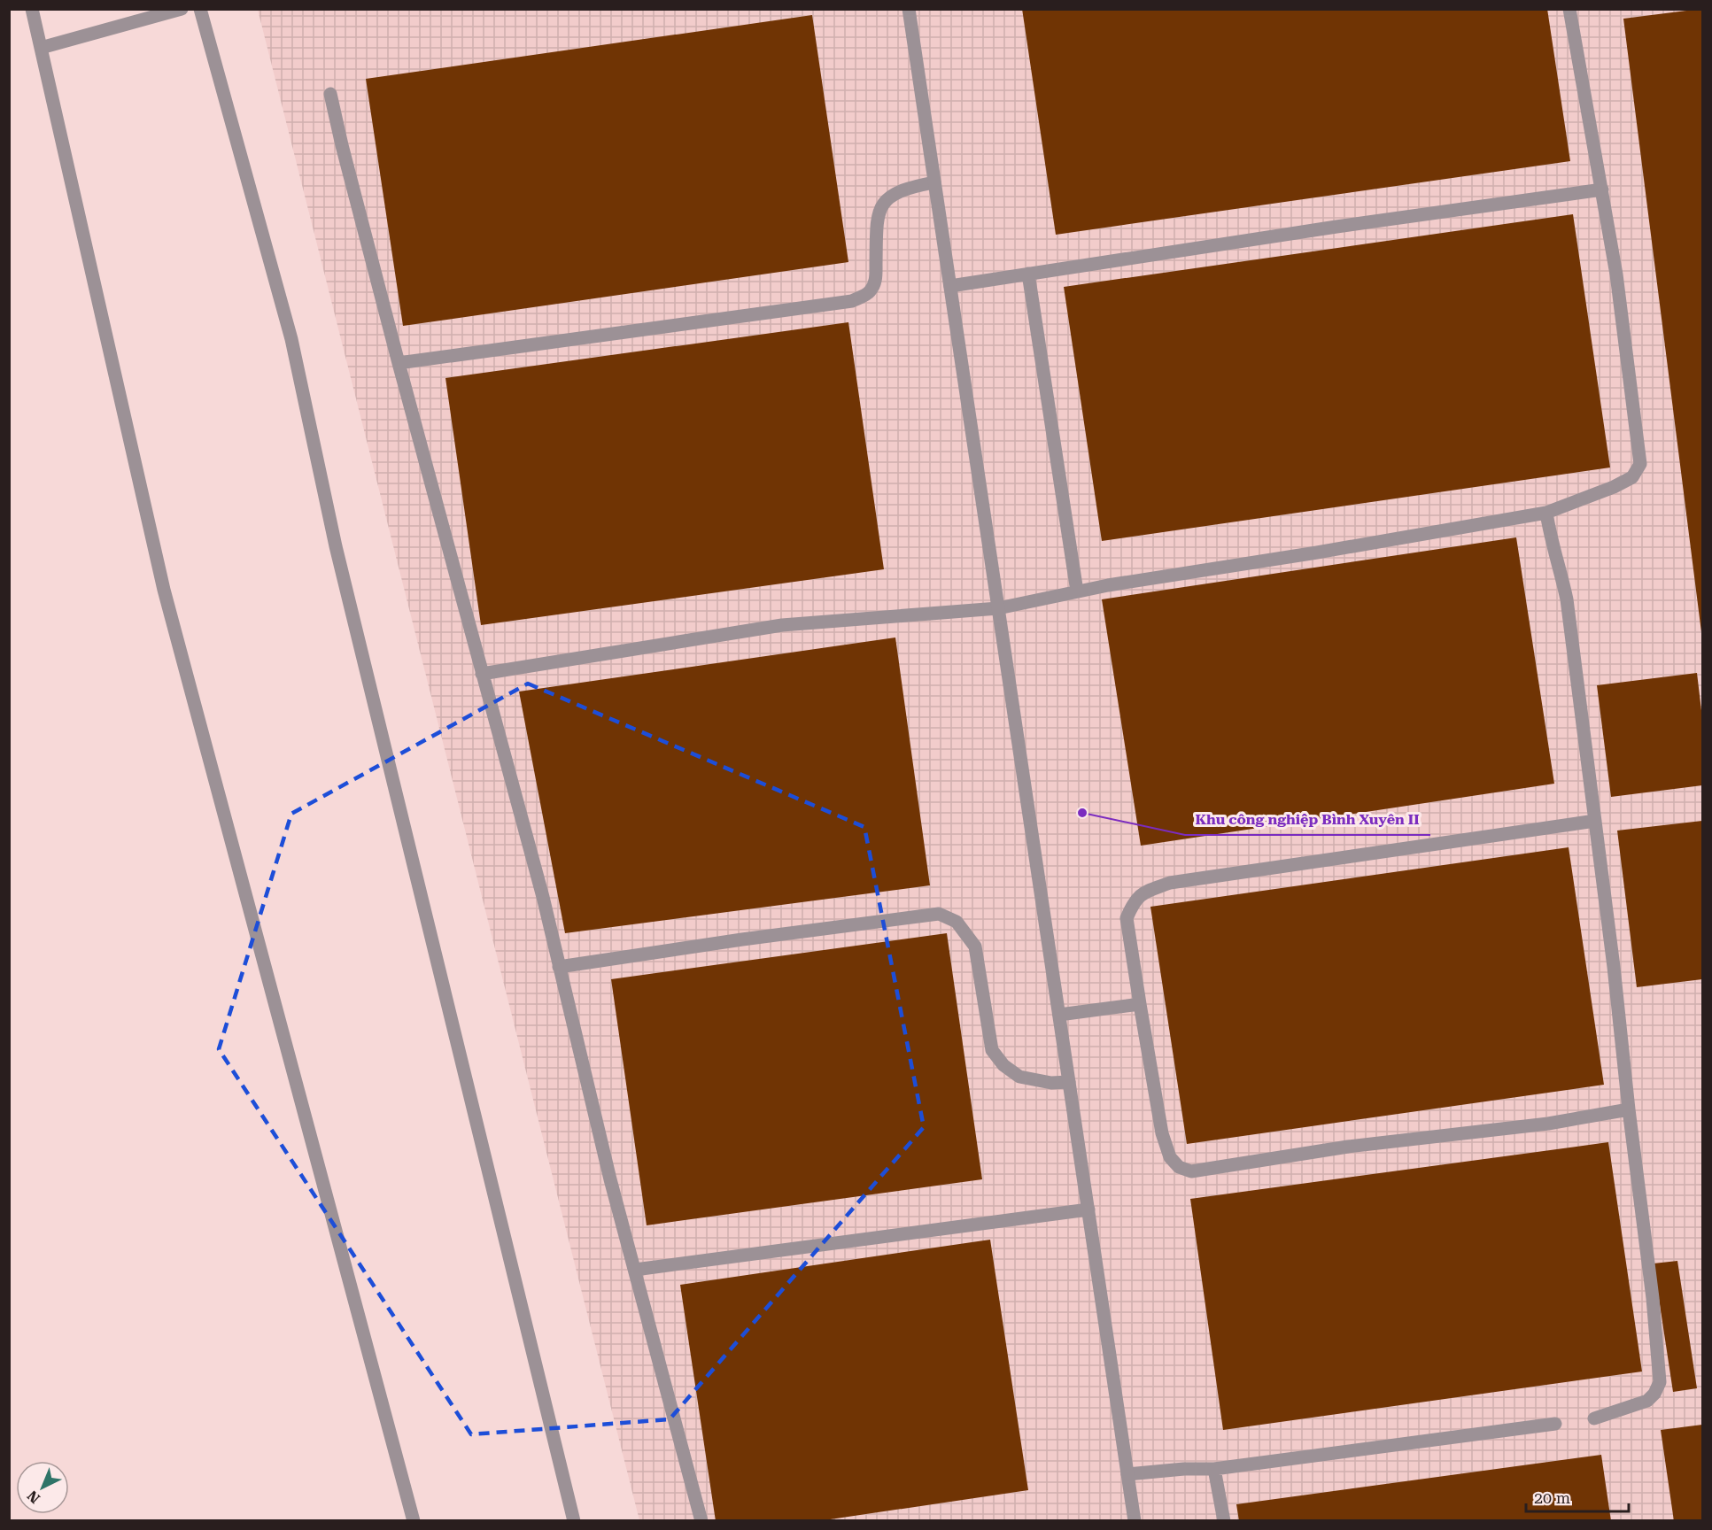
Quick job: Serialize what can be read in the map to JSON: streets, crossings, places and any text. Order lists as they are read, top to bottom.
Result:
{
  "places": ["Khu công nghiệp Bình Xuyên II"],
  "scale_bar": "20 m",
  "north": "bottom left"
}
